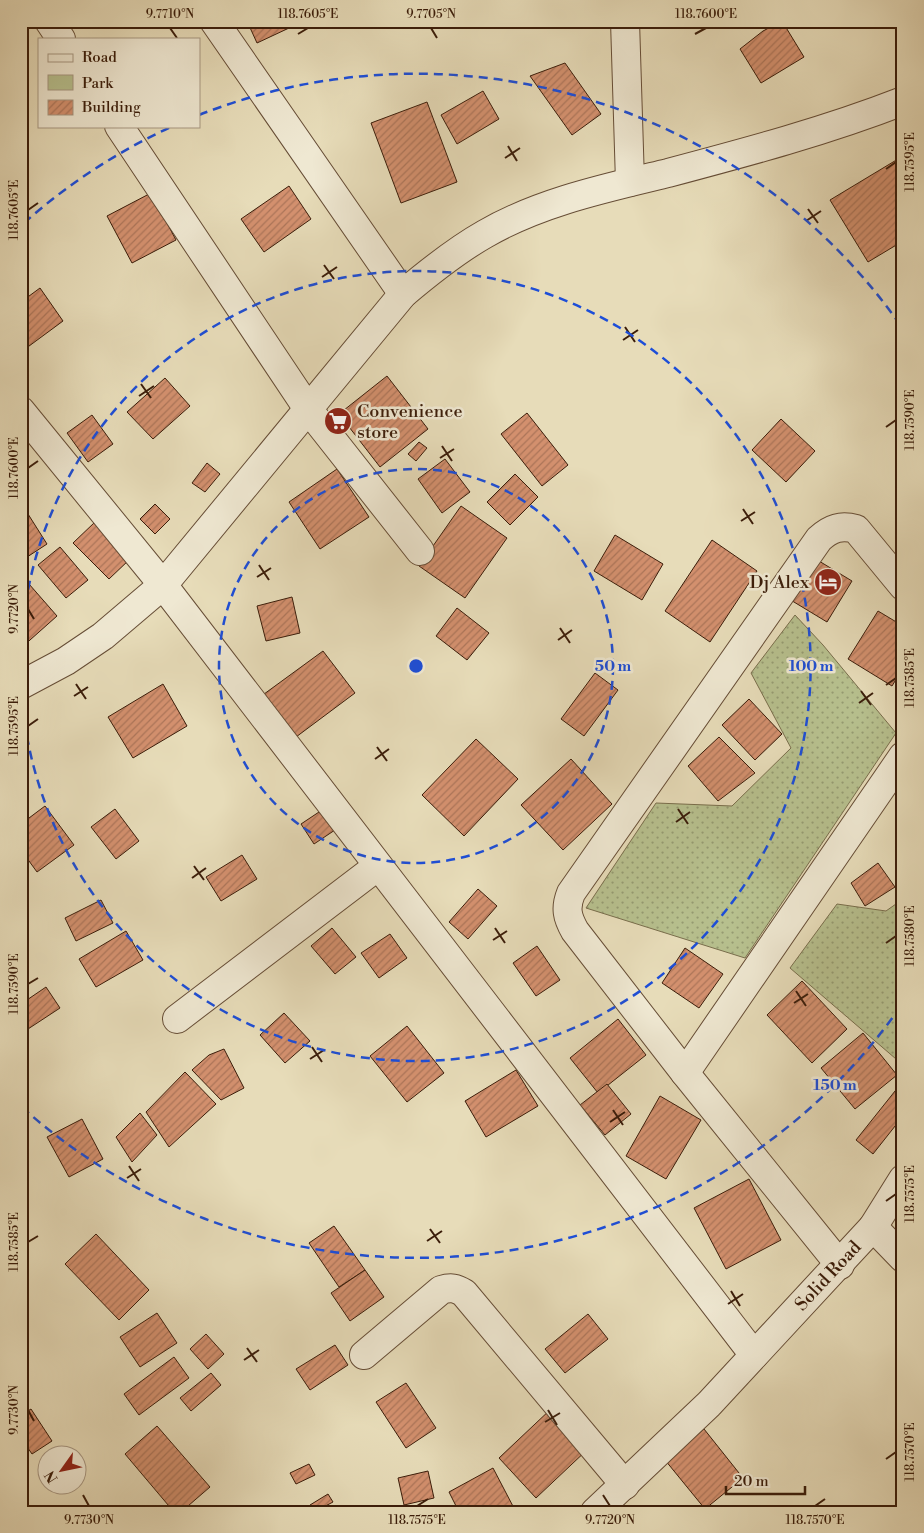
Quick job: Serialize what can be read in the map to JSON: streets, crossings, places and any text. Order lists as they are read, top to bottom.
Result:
{
  "streets": {
    "street": ["Solid Road"]
  },
  "places": {
    "supermarket": ["Convenience store"],
    "hotel": ["Dj Alex"]
  },
  "legend": ["Road", "Park", "Building"],
  "scale_bar": "20 m",
  "north": "bottom left",
  "coordinates": [
    "9.7710°N",
    "118.7605°E",
    "9.7705°N",
    "118.7600°E",
    "118.7595°E",
    "118.7590°E",
    "9.7720°N",
    "118.7585°E",
    "118.7580°E",
    "118.7575°E",
    "9.7730°N",
    "118.7570°E"
  ],
  "rings": ["50 m", "100 m", "150 m"]
}
